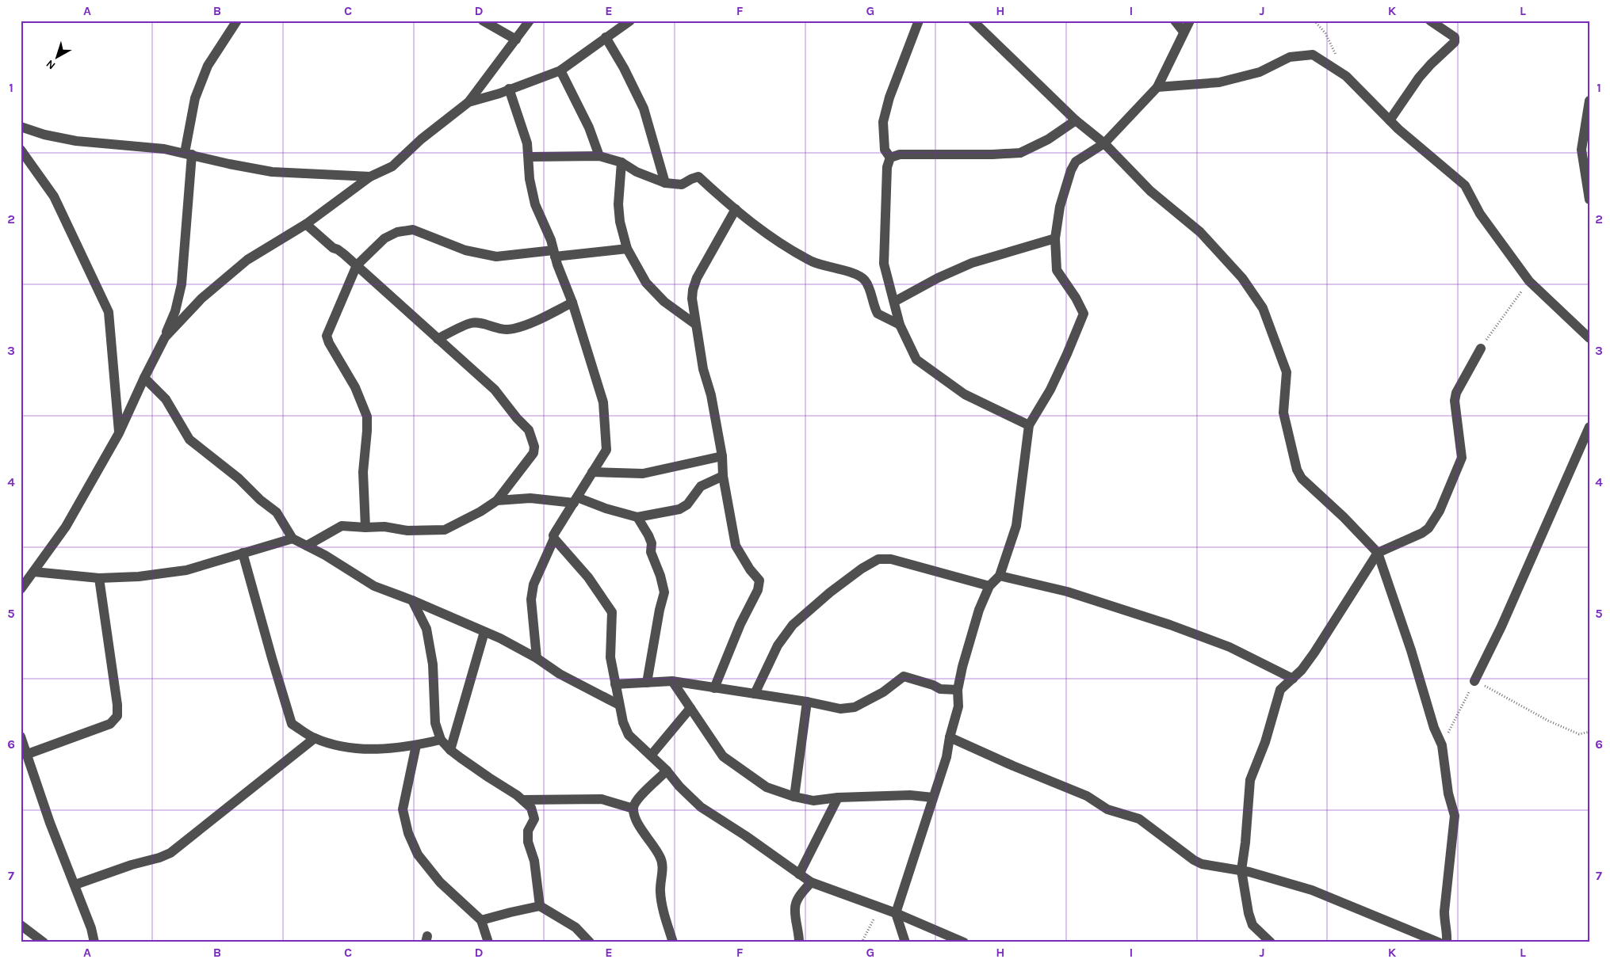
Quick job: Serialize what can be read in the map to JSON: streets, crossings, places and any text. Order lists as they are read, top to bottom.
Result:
{
  "north": "bottom left",
  "grid": {
    "columns": [
      "A",
      "B",
      "C",
      "D",
      "E",
      "F",
      "G",
      "H",
      "I",
      "J",
      "K",
      "L"
    ],
    "rows": [
      "1",
      "2",
      "3",
      "4",
      "5",
      "6",
      "7"
    ]
  }
}
